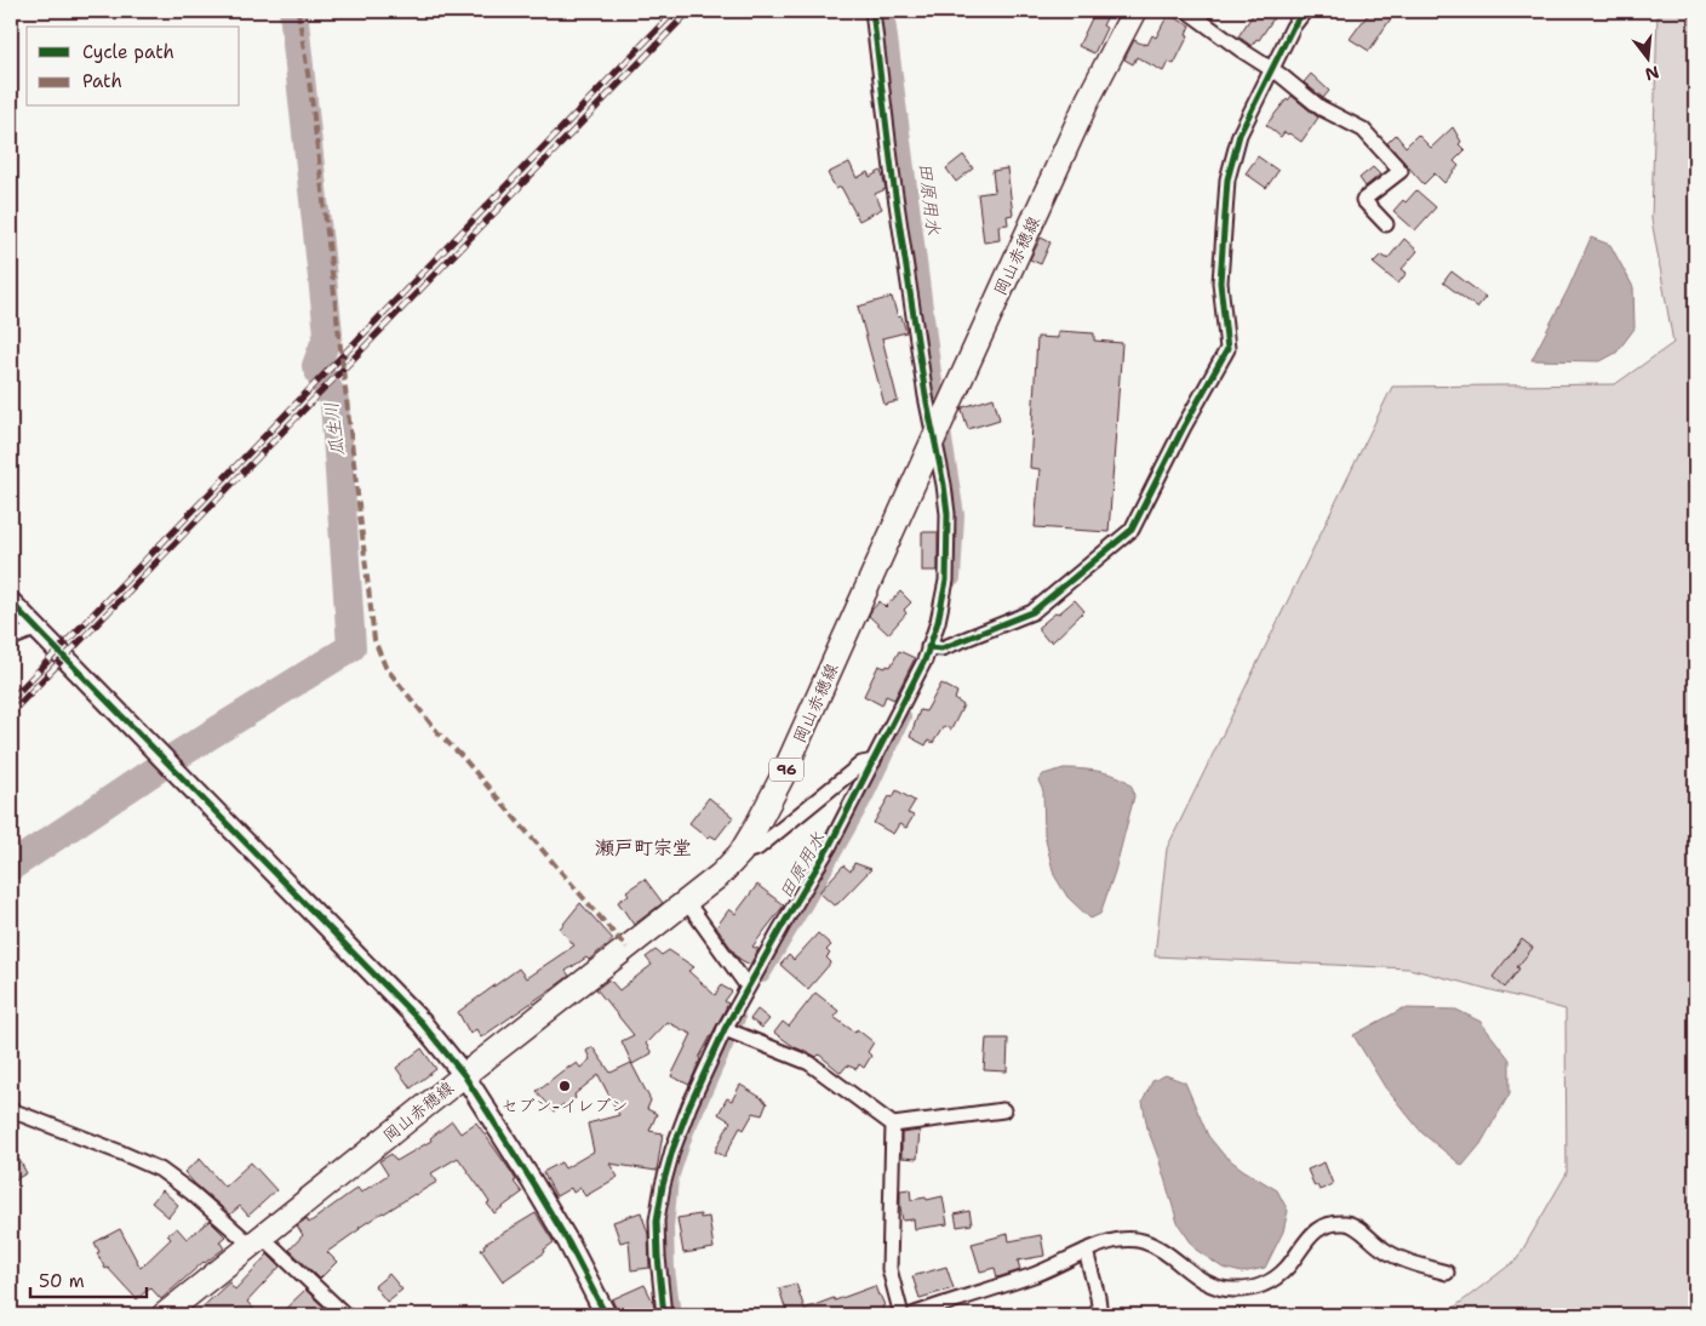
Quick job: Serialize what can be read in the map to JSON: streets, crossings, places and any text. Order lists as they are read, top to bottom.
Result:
{
  "streets": {
    "main road": ["岡山赤穂線", "96"]
  },
  "districts": ["瀬戸町宗堂"],
  "water": ["田原用水", "瓜生川"],
  "places": ["セブン-イレブン"],
  "legend": ["Cycle path", "Path"],
  "scale_bar": "50 m",
  "north": "bottom"
}
